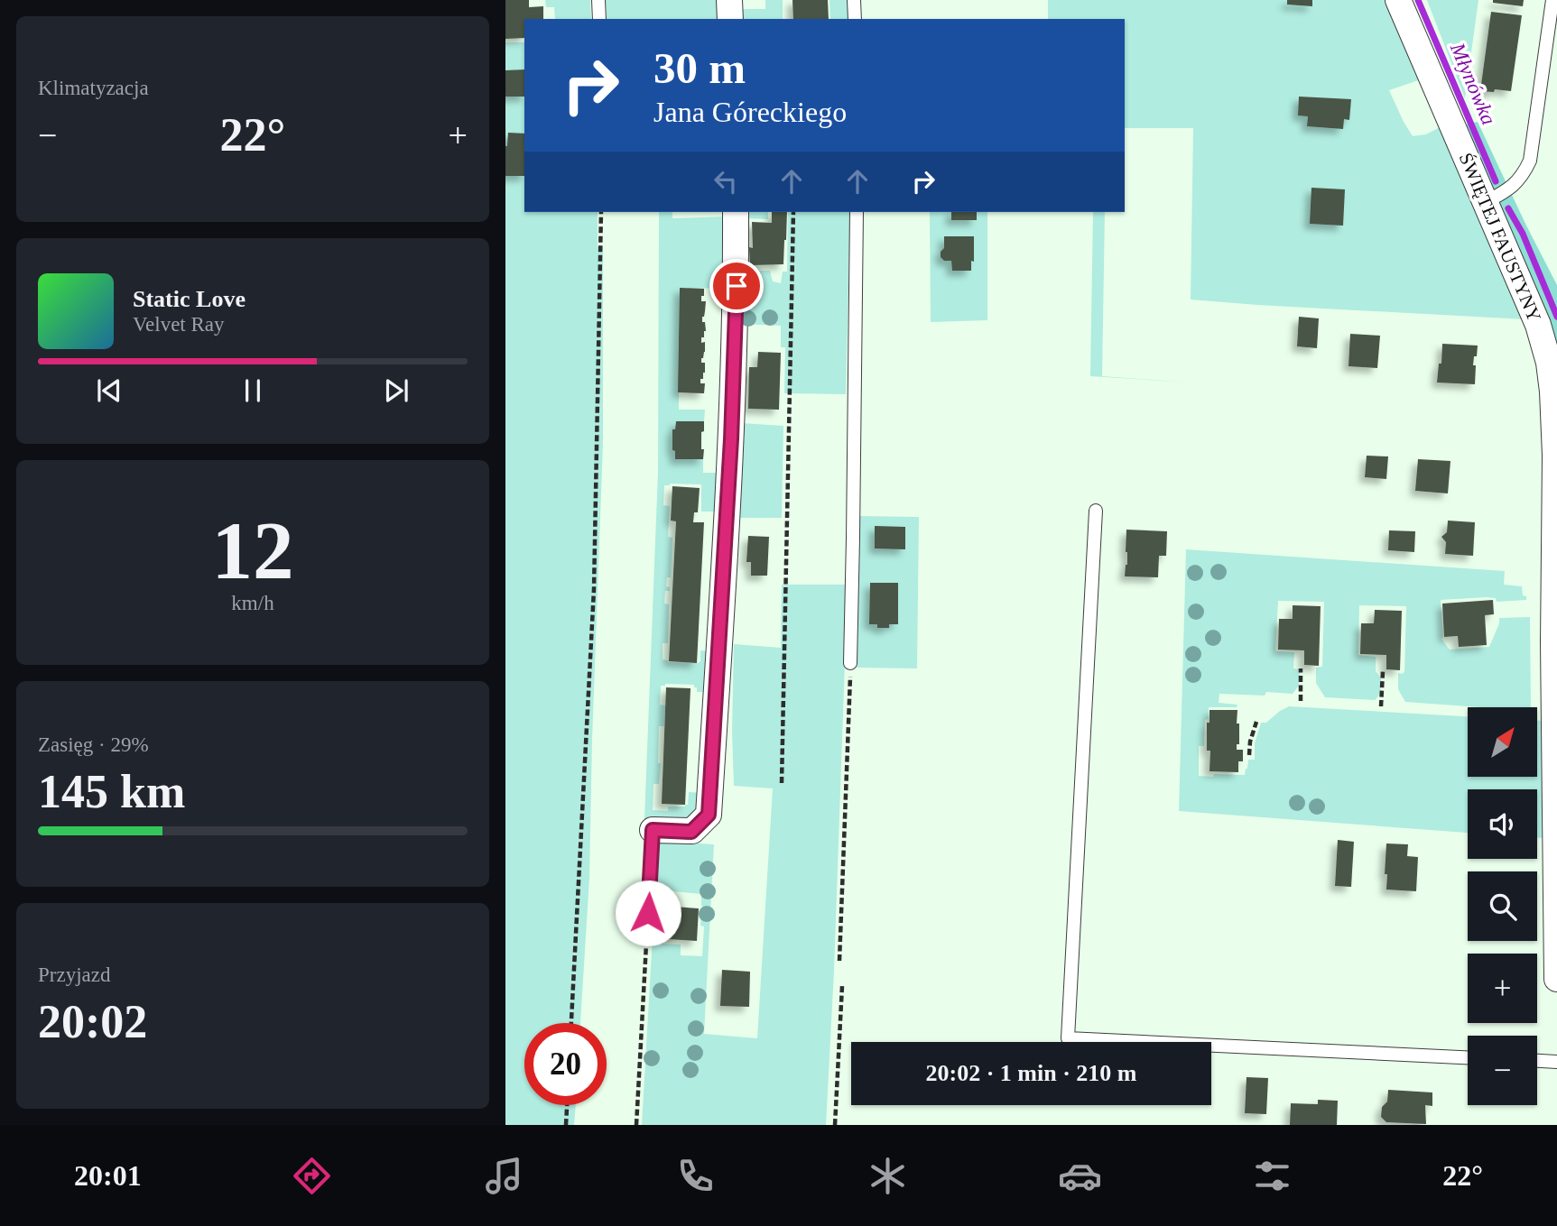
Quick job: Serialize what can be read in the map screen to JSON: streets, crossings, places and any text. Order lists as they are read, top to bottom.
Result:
{
  "streets": {
    "street": ["ŚWIĘTEJ FAUSTYNY"]
  },
  "water": ["Młynówka"],
  "north": "top right",
  "page": {
    "tile": [
      "Klimatyzacja",
      ["12", "km/h"],
      ["Zasięg · 29%", "145 km"],
      ["Przyjazd", "20:02"]
    ],
    "turn": ["30 m", "Jana Góreckiego"],
    "heat": ["−", "22°", "+"],
    "song": ["Static Love", "Velvet Ray"],
    "map_buttons": ["+", "−"],
    "limit": "20",
    "trip": "20:02 · 1 min · 210 m",
    "tabs": ["20:01", "22°"]
  }
}
